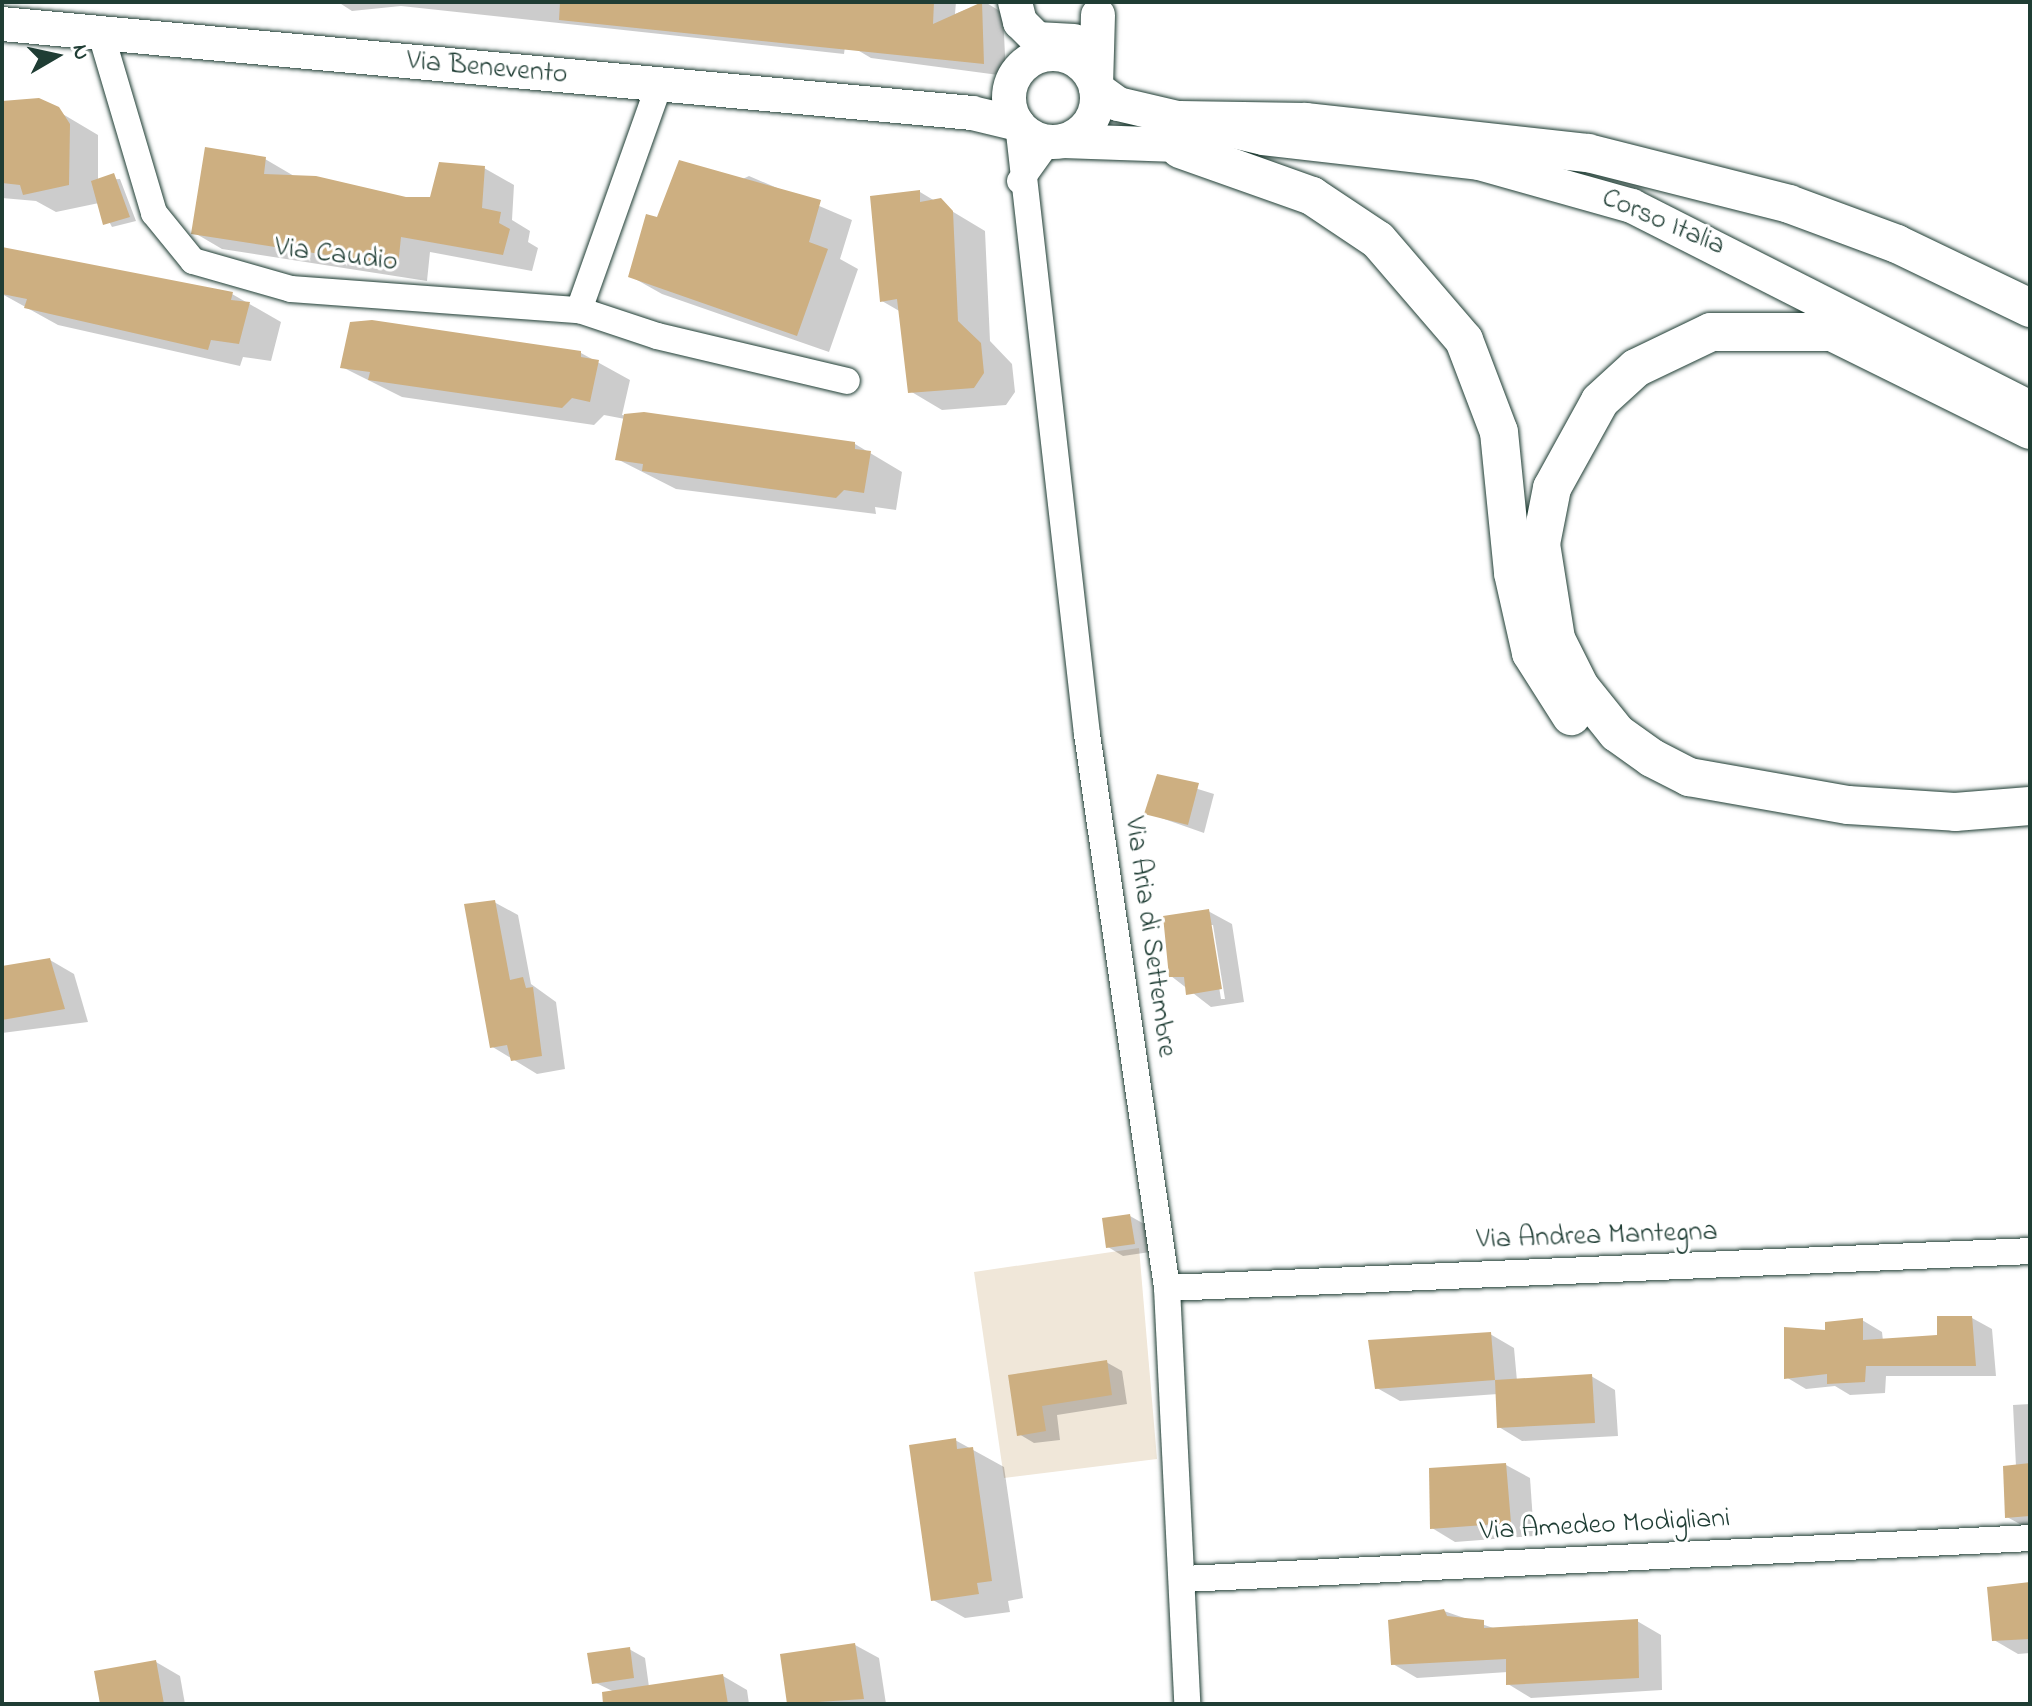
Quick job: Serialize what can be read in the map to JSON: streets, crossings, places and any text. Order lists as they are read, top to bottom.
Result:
{
  "streets": {
    "main road": ["Via Benevento", "Corso Italia"],
    "street": [
      "Via Caudio",
      "Via Aria di Settembre",
      "Via Andrea Mantegna",
      "Via Amedeo Modigliani"
    ]
  },
  "crossings": [
    ["Via Benevento", "Via Caudio"],
    ["Via Benevento", "Via Aria di Settembre"],
    ["Via Aria di Settembre", "Via Andrea Mantegna"],
    ["Via Aria di Settembre", "Via Amedeo Modigliani"]
  ],
  "north": "right"
}
